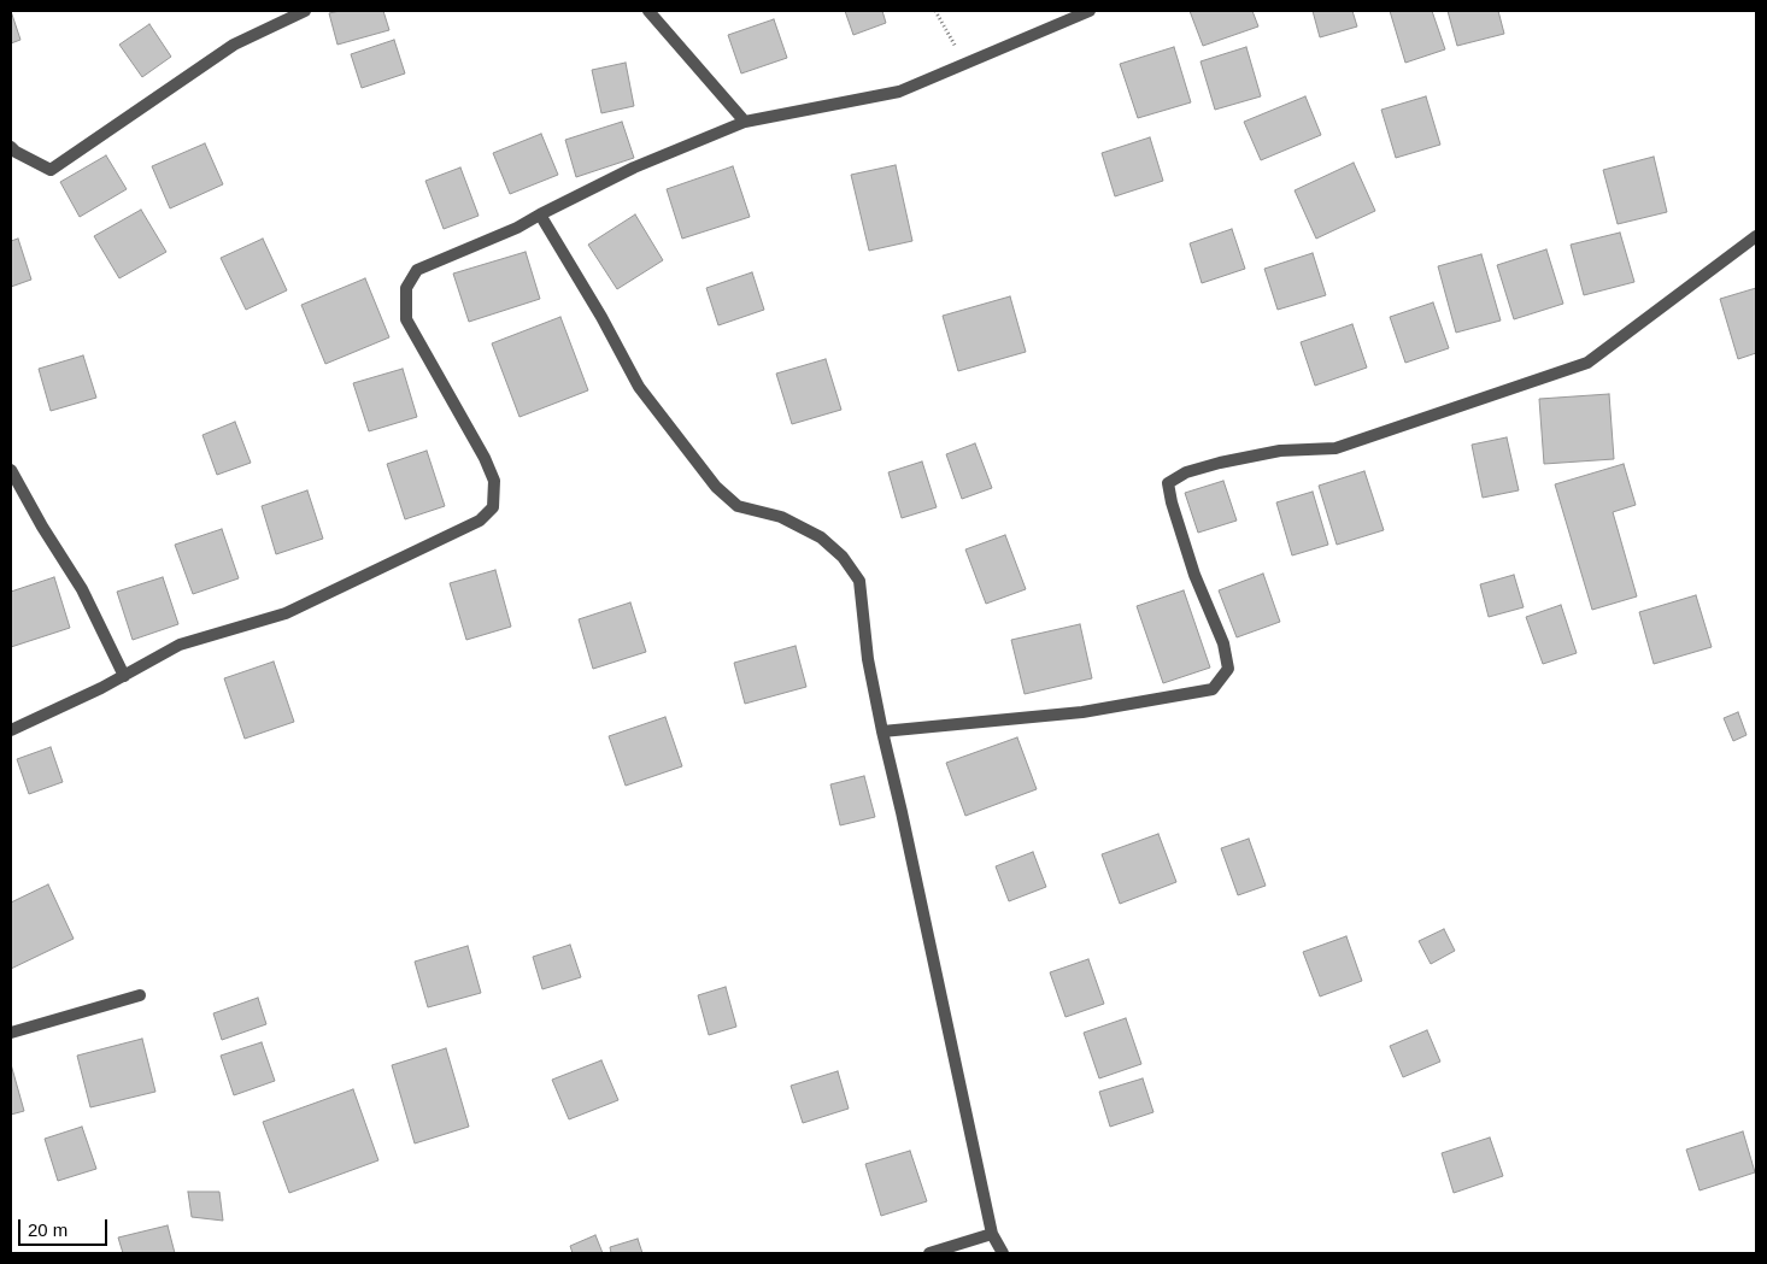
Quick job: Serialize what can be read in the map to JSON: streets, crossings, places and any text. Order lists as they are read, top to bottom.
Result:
{
  "scale_bar": "20 m"
}
